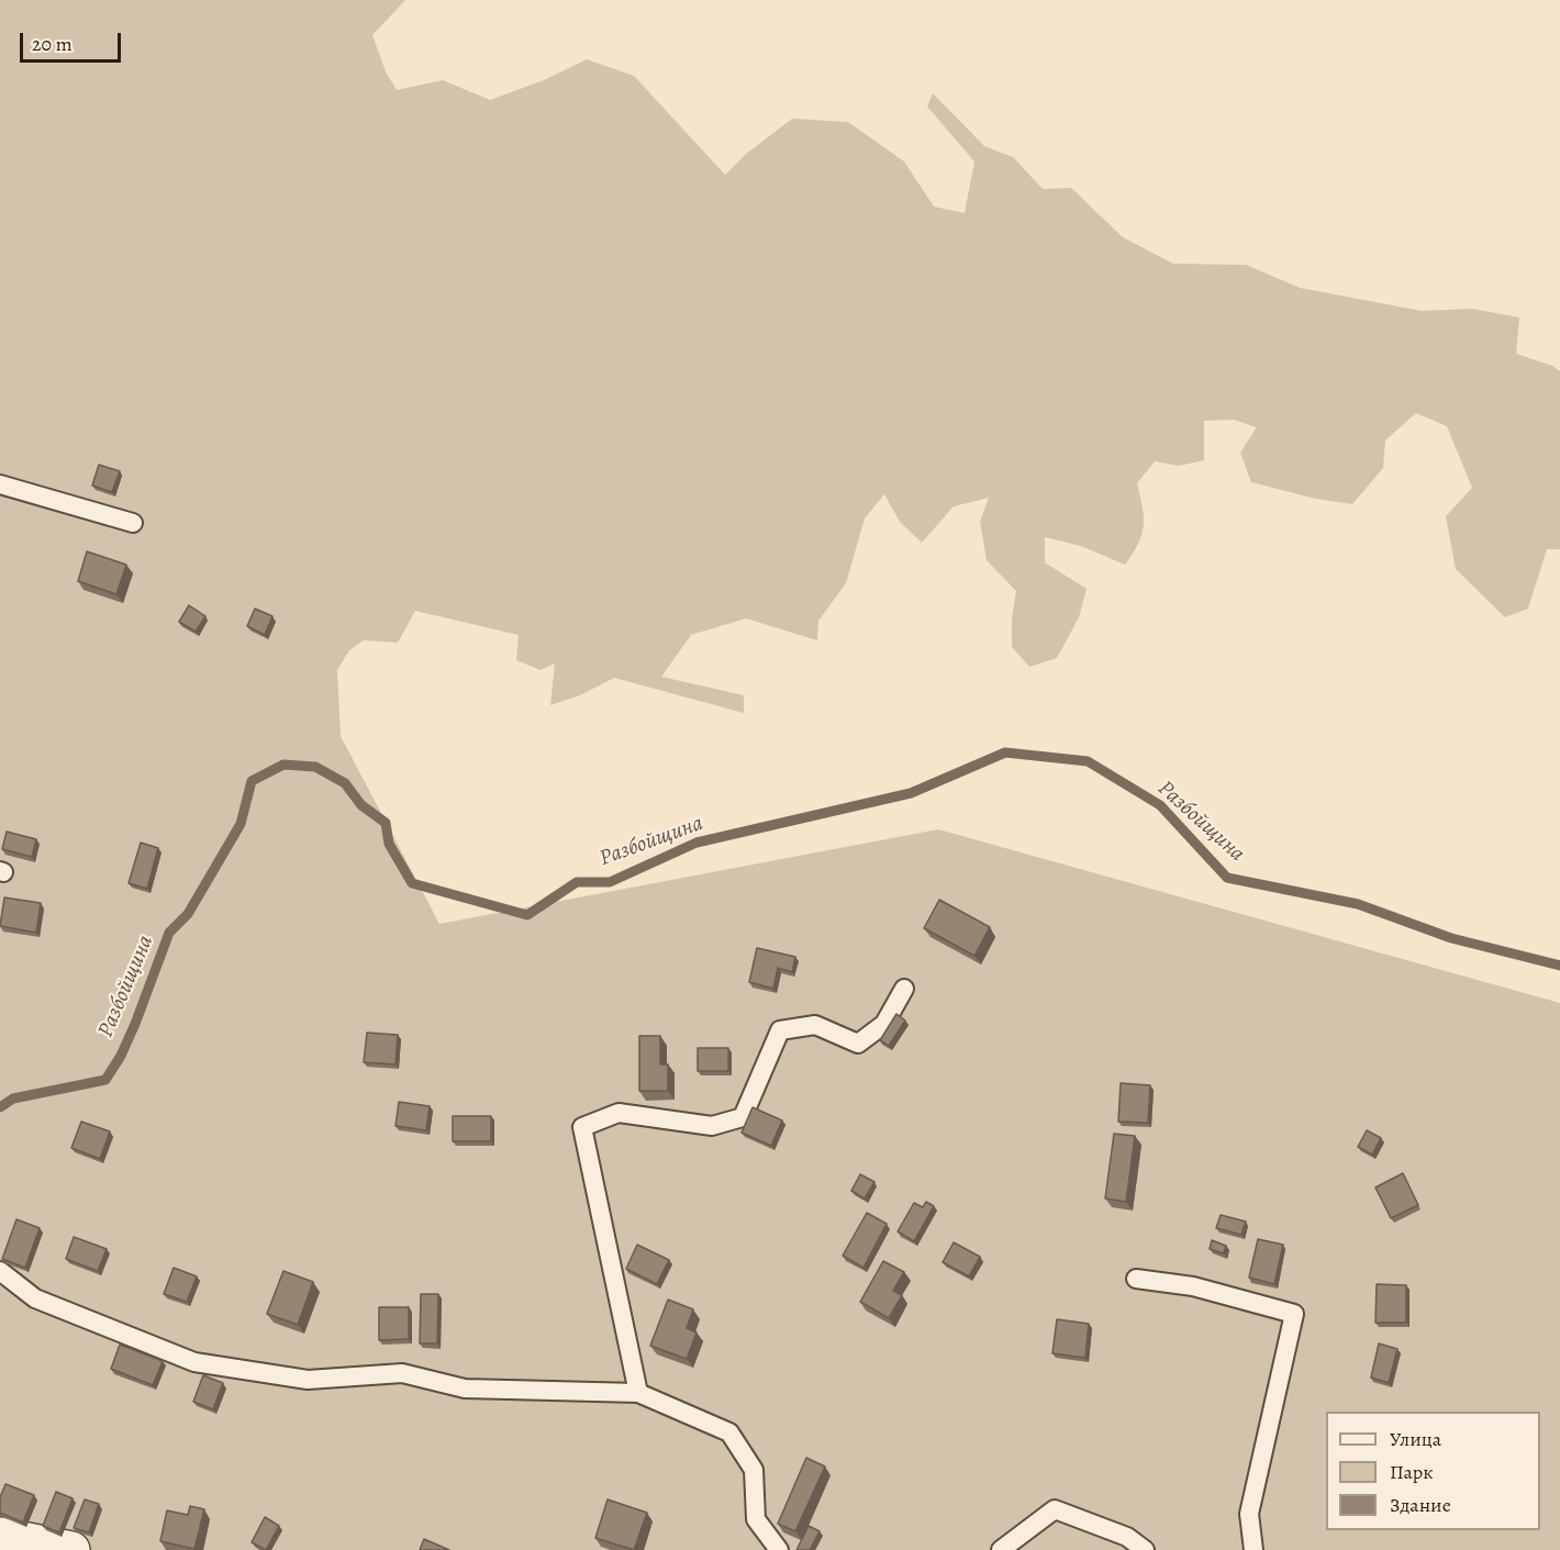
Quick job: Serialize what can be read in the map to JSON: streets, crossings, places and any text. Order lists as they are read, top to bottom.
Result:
{
  "water": ["Разбойщина"],
  "legend": ["Улица", "Парк", "Здание"],
  "scale_bar": "20 m"
}
